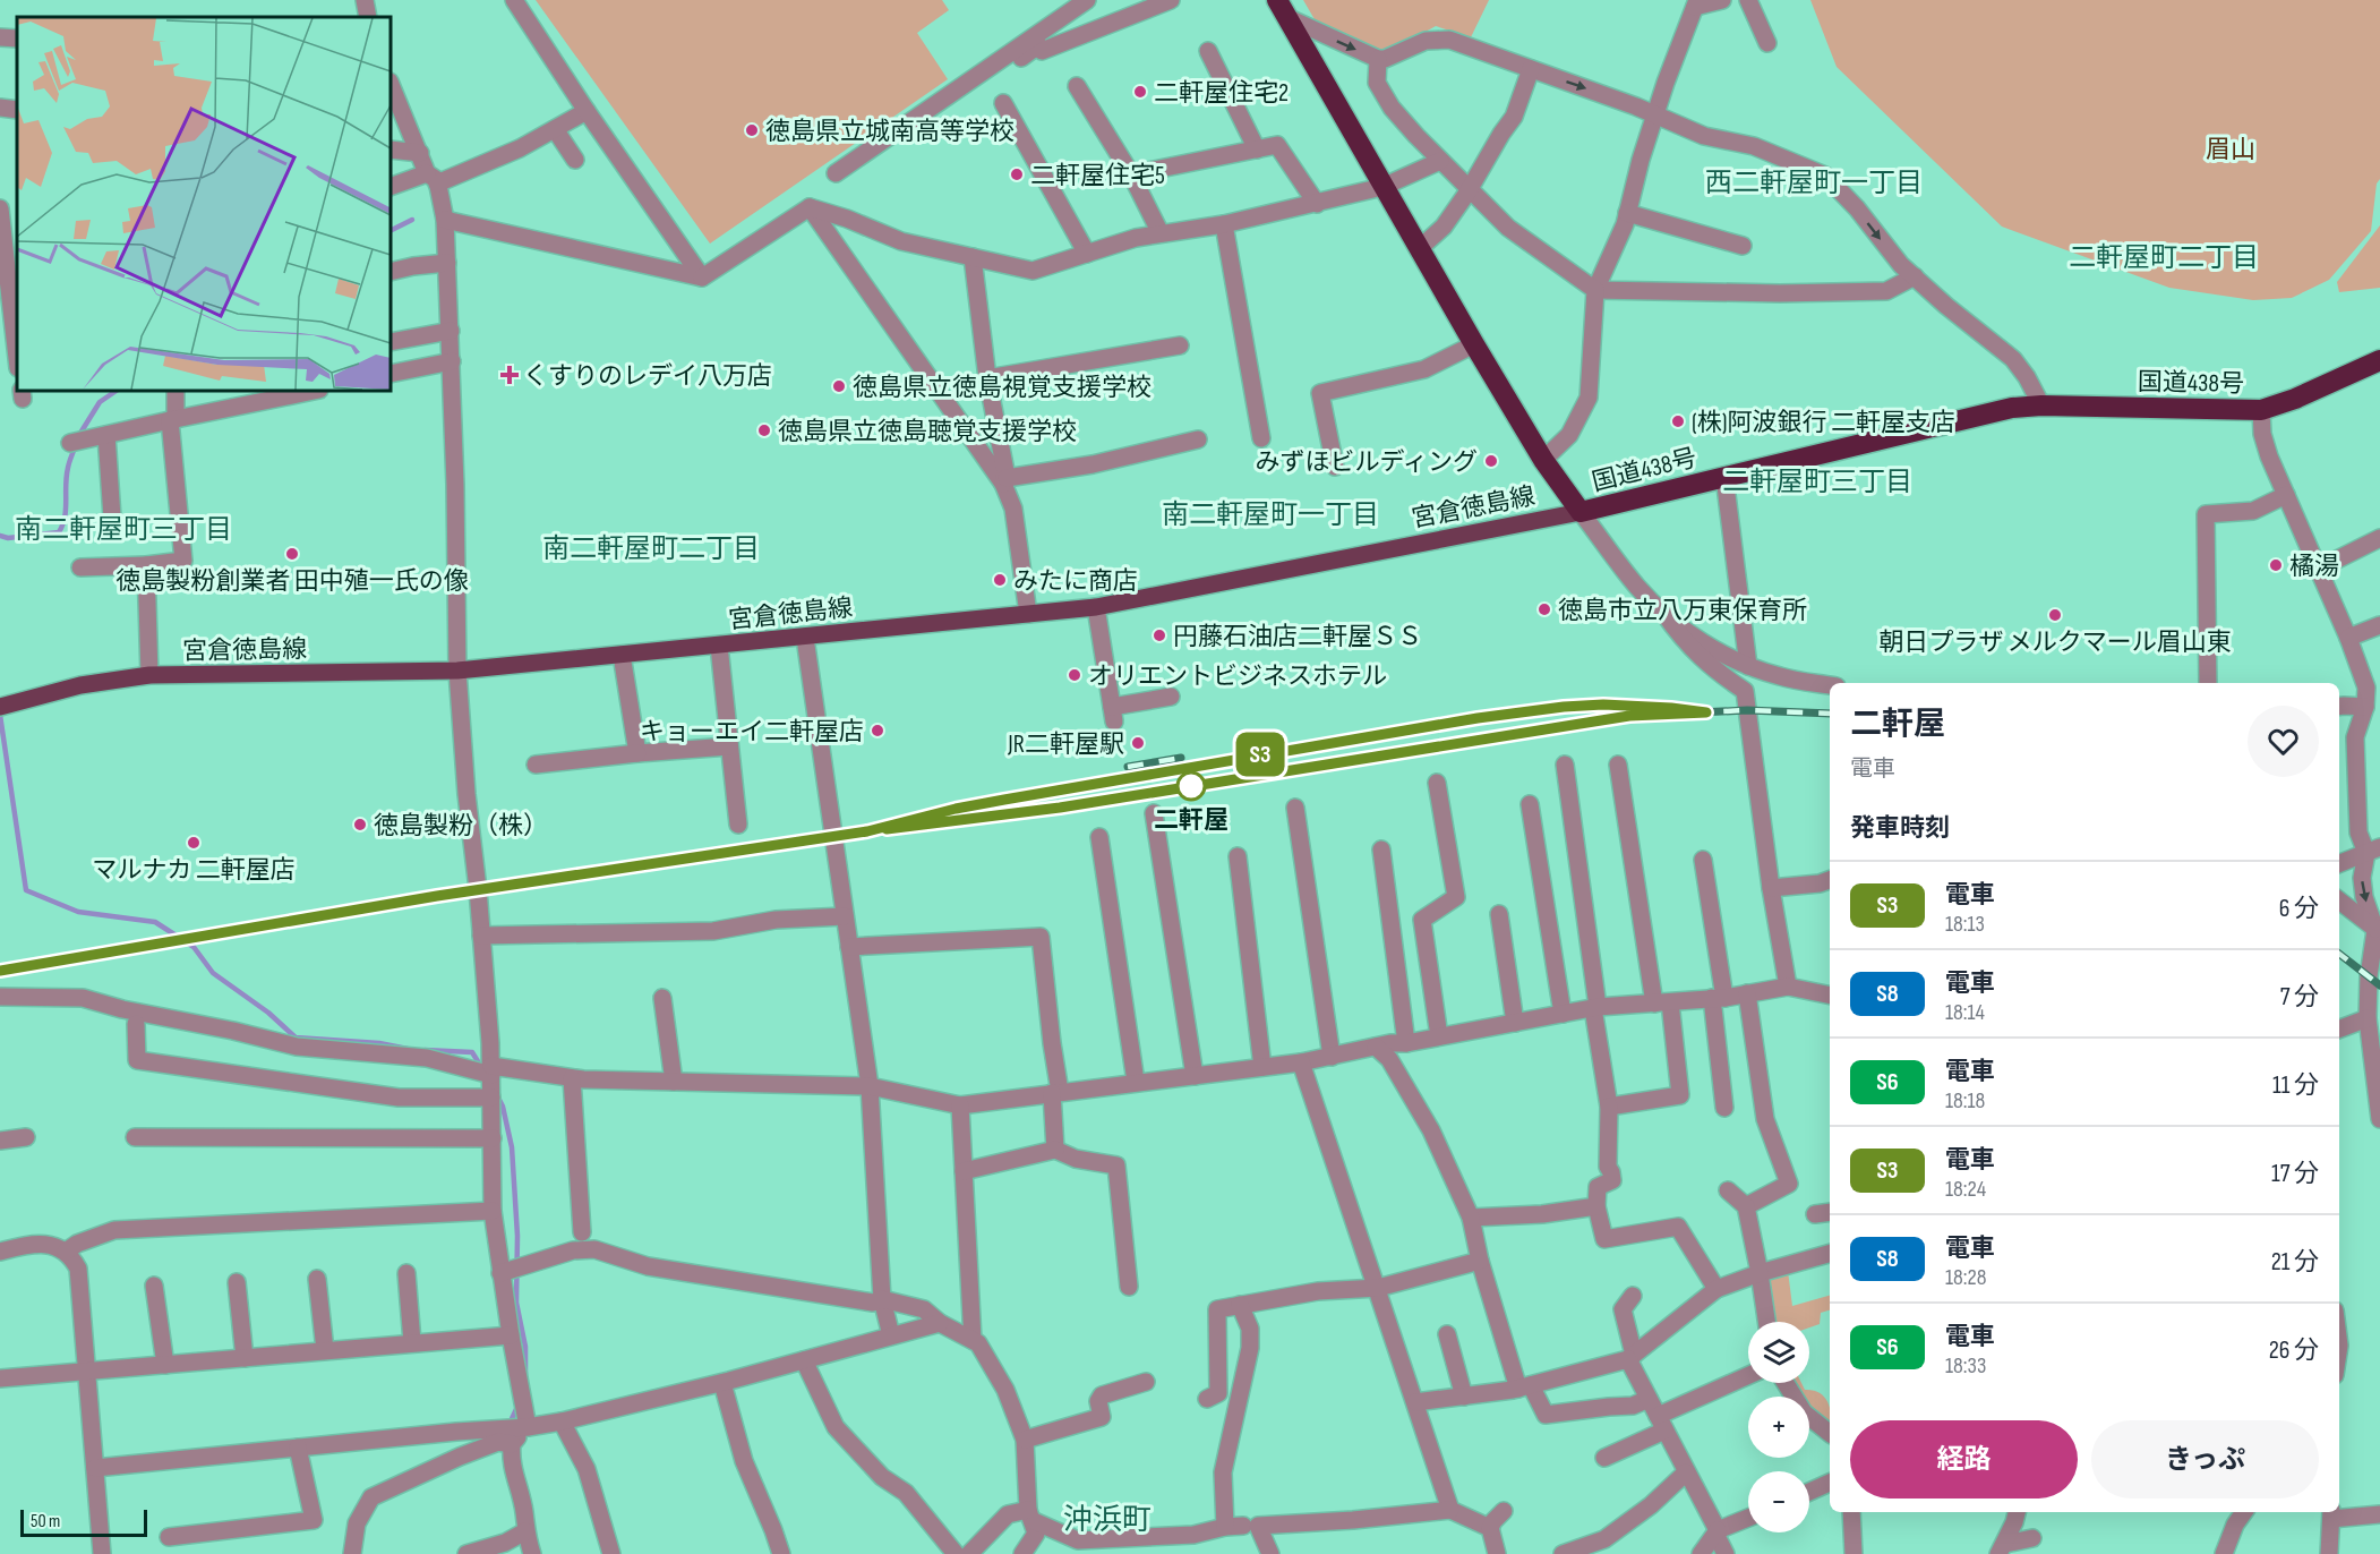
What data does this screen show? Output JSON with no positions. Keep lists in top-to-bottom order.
{
  "streets": {
    "highway": ["国道438号"],
    "main road": ["宮倉徳島線"]
  },
  "crossings": [
    ["国道438号", "宮倉徳島線"]
  ],
  "districts": [
    "西二軒屋町一丁目",
    "二軒屋町二丁目",
    "二軒屋町三丁目",
    "南二軒屋町一丁目",
    "南二軒屋町三丁目",
    "南二軒屋町二丁目",
    "沖浜町"
  ],
  "parks": ["眉山"],
  "places": {
    "other": [
      "二軒屋住宅2",
      "徳島県立城南高等学校",
      "二軒屋住宅5",
      "徳島県立徳島視覚支援学校",
      "(株)阿波銀行 二軒屋支店",
      "徳島県立徳島聴覚支援学校",
      "みずほビルディング",
      "徳島製粉創業者 田中殖一氏の像",
      "橘湯",
      "みたに商店",
      "徳島市立八万東保育所",
      "朝日プラザ メルクマール眉山東",
      "円藤石油店二軒屋ＳＳ",
      "オリエントビジネスホテル",
      "キョーエイ二軒屋店",
      "JR二軒屋駅",
      "二軒屋",
      "徳島製粉（株）",
      "マルナカ 二軒屋店"
    ],
    "health": ["くすりのレデイ八万店"]
  },
  "scale_bar": "50 m",
  "page": {
    "on_map": "S3",
    "heading": [
      ["二軒屋", "電車"],
      "発車時刻"
    ],
    "list": [
      {
        "mark": "S3",
        "name": "電車",
        "note": "18:13",
        "value": "6 分"
      },
      {
        "mark": "S8",
        "name": "電車",
        "note": "18:14",
        "value": "7 分"
      },
      {
        "mark": "S6",
        "name": "電車",
        "note": "18:18",
        "value": "11 分"
      },
      {
        "mark": "S3",
        "name": "電車",
        "note": "18:24",
        "value": "17 分"
      },
      {
        "mark": "S8",
        "name": "電車",
        "note": "18:28",
        "value": "21 分"
      },
      {
        "mark": "S6",
        "name": "電車",
        "note": "18:33",
        "value": "26 分"
      }
    ],
    "map_buttons": ["+", "−"],
    "buttons": ["経路", "きっぷ"],
    "scale": "50 m"
  }
}
